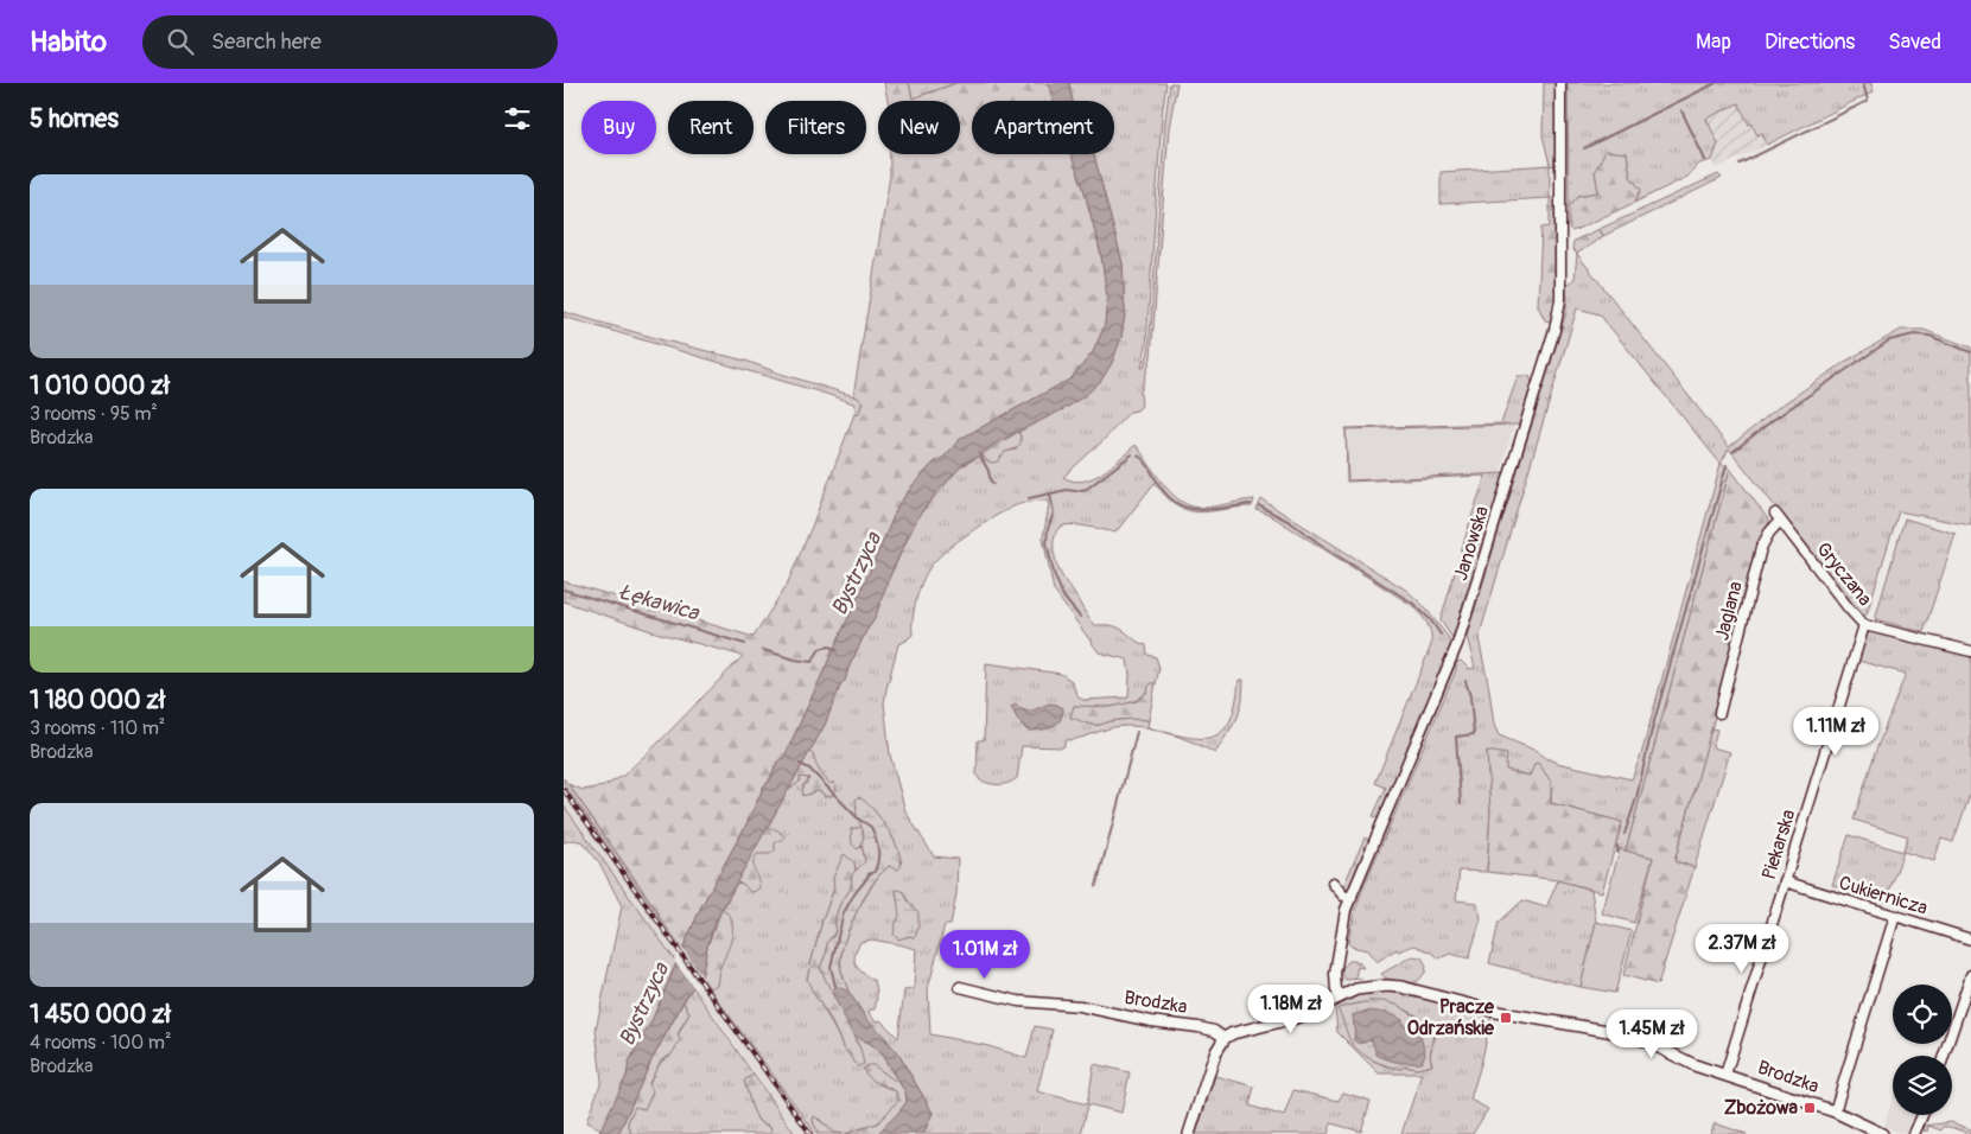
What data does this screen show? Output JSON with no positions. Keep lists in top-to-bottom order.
{
  "streets": {
    "street": [
      "Janowska",
      "Gryczana",
      "Jaglana",
      "Piekarska",
      "Cukiernicza",
      "Brodzka"
    ]
  },
  "crossings": [
    ["Janowska", "Brodzka"],
    ["Gryczana", "Jaglana"],
    ["Gryczana", "Piekarska"],
    ["Piekarska", "Cukiernicza"],
    ["Piekarska", "Brodzka"]
  ],
  "water": ["Bystrzyca", "Łękawica"],
  "places": {
    "transit": ["Pracze Odrzańskie", "Zbożowa"]
  },
  "page": {
    "header": "Habito",
    "search": "Search here",
    "nav": ["Map", "Directions", "Saved"],
    "heading": "5 homes",
    "chip": [
      "Buy",
      "Rent",
      "Filters",
      "New",
      "Apartment"
    ],
    "list": [
      {
        "name": "1 010 000 zł",
        "note": "3 rooms · 95 m² · Brodzka"
      },
      {
        "name": "1 180 000 zł",
        "note": "3 rooms · 110 m² · Brodzka"
      },
      {
        "name": "1 450 000 zł",
        "note": "4 rooms · 100 m² · Brodzka"
      }
    ],
    "price": [
      "1.11M zł",
      "2.37M zł",
      "1.01M zł",
      "1.18M zł",
      "1.45M zł"
    ]
  }
}
